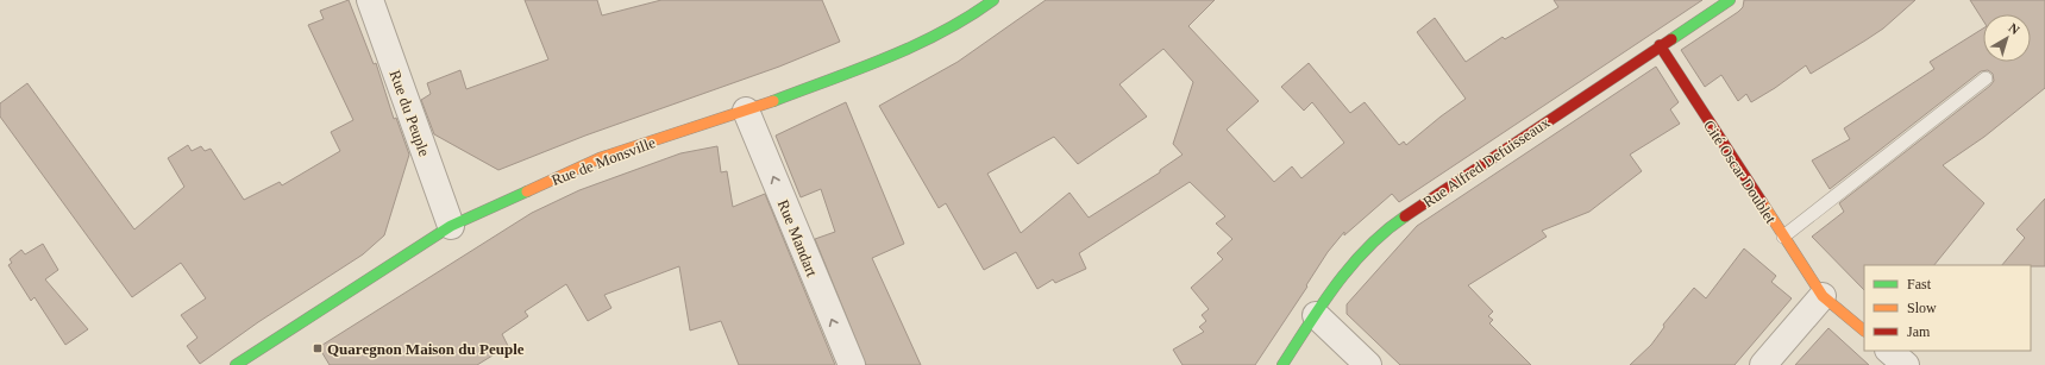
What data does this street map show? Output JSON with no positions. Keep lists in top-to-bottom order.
{
  "streets": {
    "street": [
      "Rue du Peuple",
      "Rue de Monsville",
      "Rue Alfred Defuisseaux",
      "Cité Oscar Doublet",
      "Rue Mandart"
    ]
  },
  "crossings": [
    ["Rue du Peuple", "Rue de Monsville"],
    ["Rue de Monsville", "Rue Mandart"],
    ["Rue Alfred Defuisseaux", "Cité Oscar Doublet"]
  ],
  "one_way": ["Rue Mandart"],
  "places": {
    "transit": ["Quaregnon Maison du Peuple"]
  },
  "legend": ["Fast", "Slow", "Jam"],
  "north": "top right"
}
